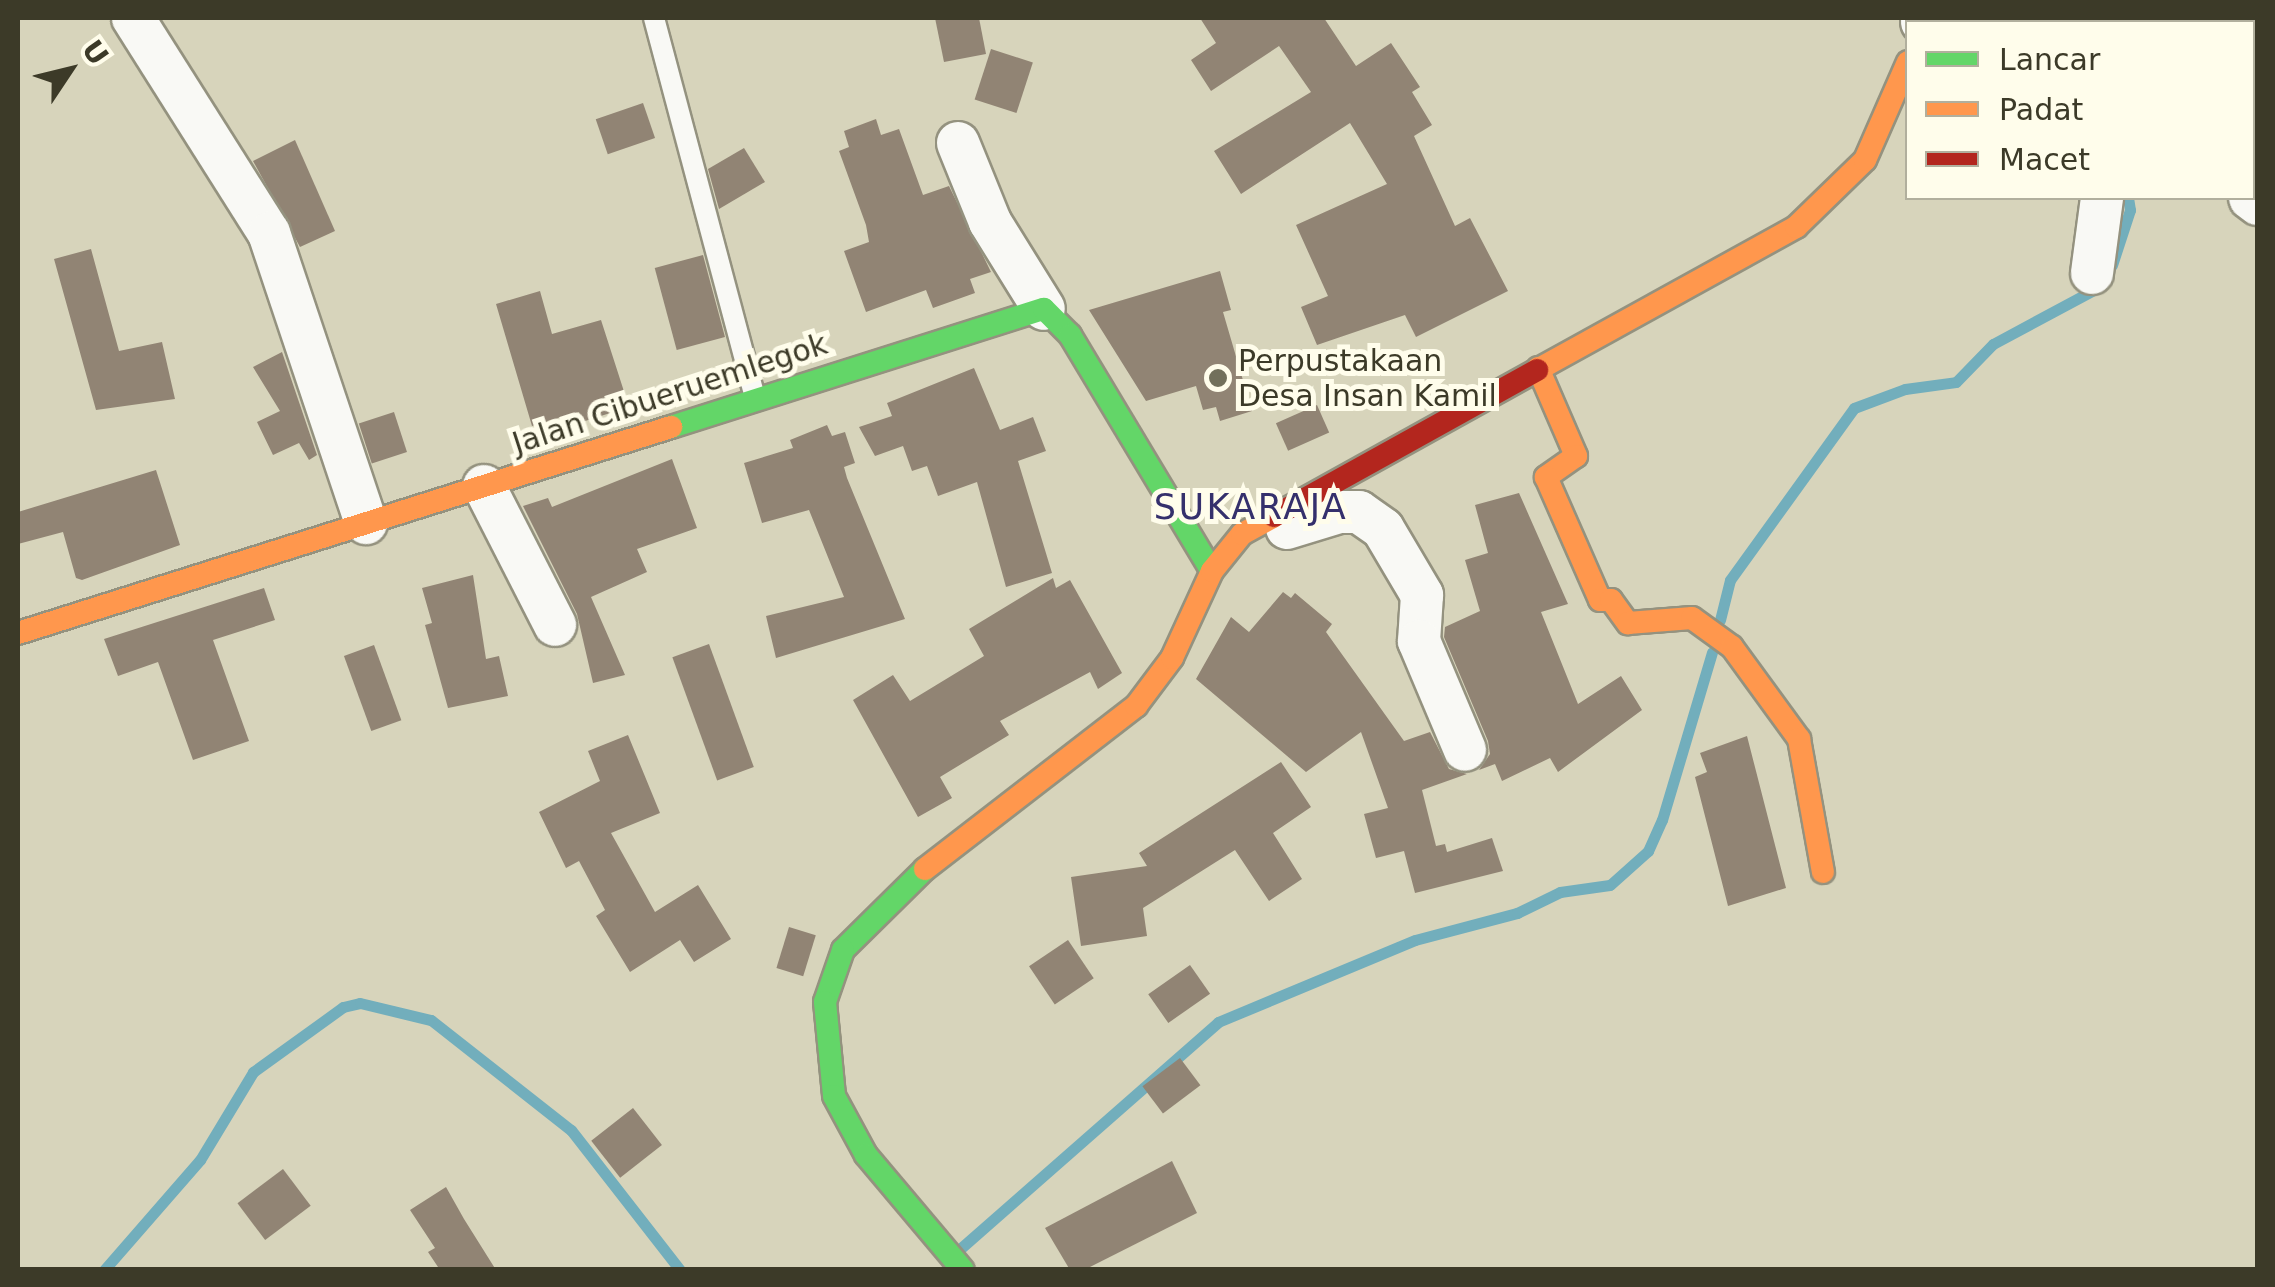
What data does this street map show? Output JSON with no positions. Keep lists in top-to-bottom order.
{
  "streets": {
    "street": ["Jalan Cibueruemlegok"]
  },
  "districts": ["SUKARAJA"],
  "places": ["Perpustakaan Desa Insan Kamil"],
  "legend": ["Lancar", "Padat", "Macet"],
  "north": "top right"
}
